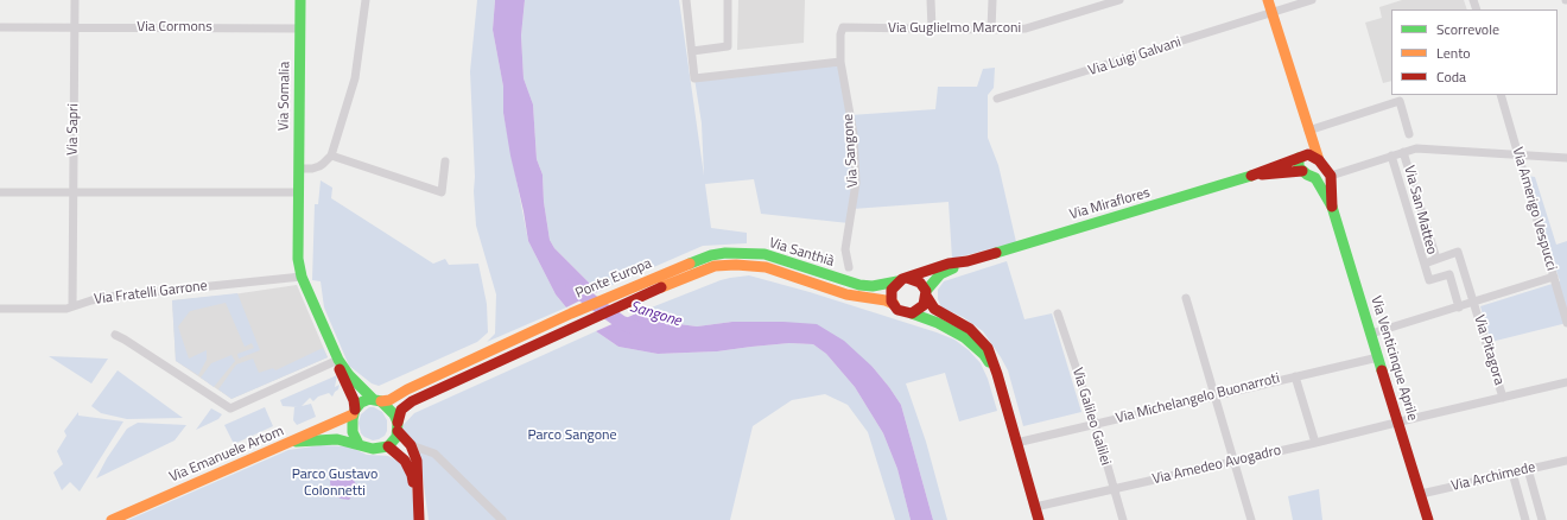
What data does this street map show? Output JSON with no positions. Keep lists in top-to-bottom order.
{
  "streets": {
    "street": [
      "Via Cormons",
      "Via Guglielmo Marconi",
      "Via Luigi Galvani",
      "Via Somalia",
      "Via Sapri",
      "Via Sangone",
      "Via Miraflores",
      "Via Amerigo Vespucci",
      "Via San Matteo",
      "Via Santhià",
      "Ponte Europa",
      "Via Fratelli Garrone",
      "Via Pitagora",
      "Via Venticinque Aprile",
      "Via Michelangelo Buonarroti",
      "Via Galileo Galilei",
      "Via Emanuele Artom",
      "Via Amedeo Avogadro",
      "Via Archimede"
    ]
  },
  "crossings": [
    ["Via Cormons", "Via Somalia"],
    ["Via Cormons", "Via Sapri"],
    ["Via Guglielmo Marconi", "Via Sangone"],
    ["Via Somalia", "Via Fratelli Garrone"],
    ["Via Sapri", "Via Fratelli Garrone"],
    ["Via Miraflores", "Via Santhià"],
    ["Via Amerigo Vespucci", "Via San Matteo"],
    ["Via San Matteo", "Via Pitagora"],
    ["Via San Matteo", "Via Venticinque Aprile"],
    ["Via Santhià", "Ponte Europa"],
    ["Ponte Europa", "Via Emanuele Artom"],
    ["Via Pitagora", "Via Venticinque Aprile"],
    ["Via Pitagora", "Via Amedeo Avogadro"],
    ["Via Venticinque Aprile", "Via Michelangelo Buonarroti"],
    ["Via Venticinque Aprile", "Via Amedeo Avogadro"],
    ["Via Venticinque Aprile", "Via Archimede"],
    ["Via Michelangelo Buonarroti", "Via Galileo Galilei"],
    ["Via Galileo Galilei", "Via Amedeo Avogadro"]
  ],
  "water": ["Sangone"],
  "parks": ["Parco Sangone", "Parco Gustavo Colonnetti"],
  "legend": ["Scorrevole", "Lento", "Coda"]
}
